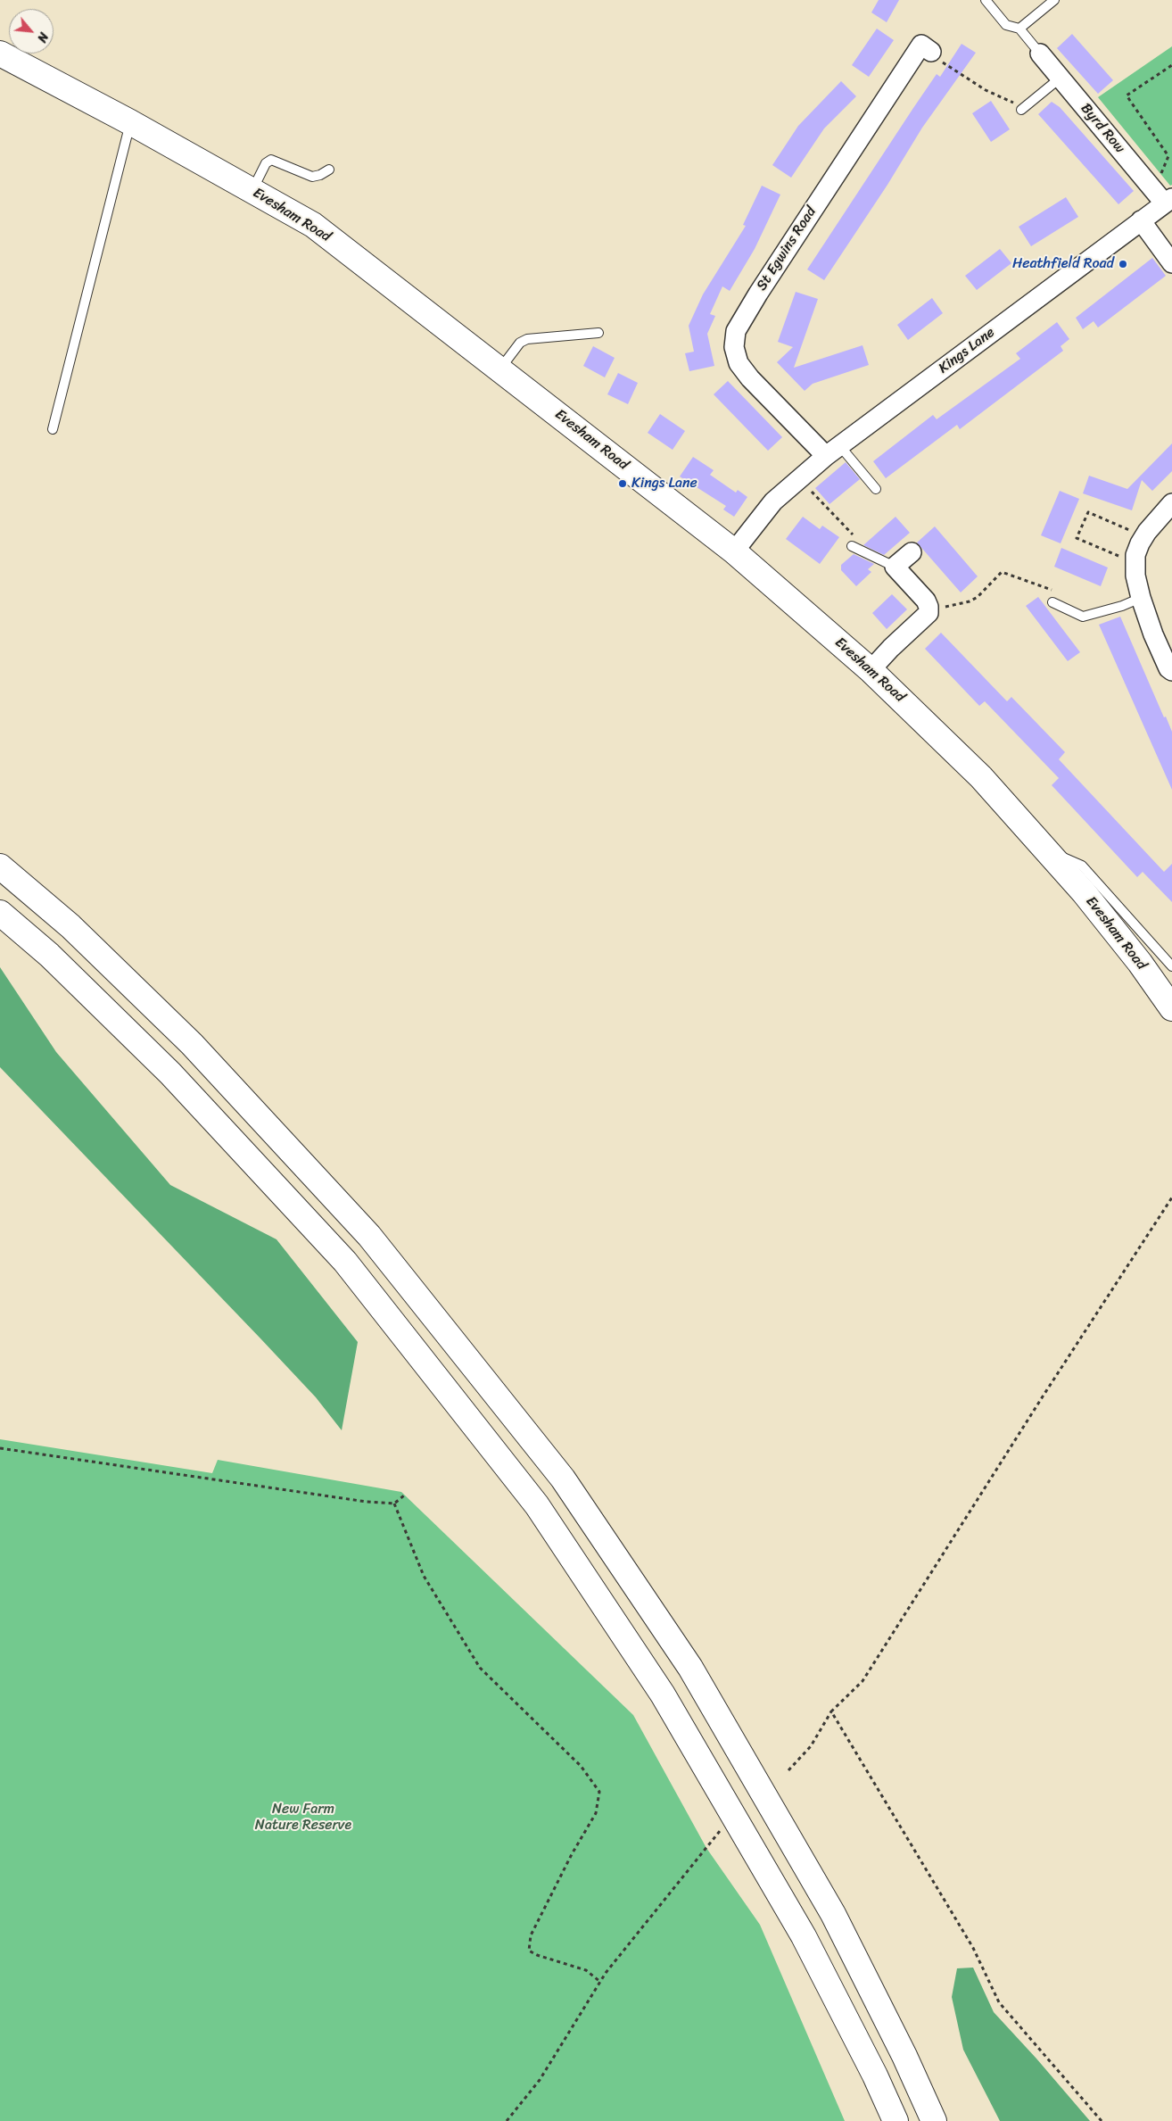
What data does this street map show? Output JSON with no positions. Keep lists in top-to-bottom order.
{
  "streets": {
    "main road": ["Evesham Road"],
    "street": ["Byrd Row", "St Egwins Road", "Kings Lane"]
  },
  "crossings": [
    ["Byrd Row", "Kings Lane"],
    ["Evesham Road", "Kings Lane"],
    ["St Egwins Road", "Kings Lane"]
  ],
  "parks": ["New Farm Nature Reserve"],
  "places": ["Heathfield Road", "Kings Lane"],
  "north": "bottom right"
}
